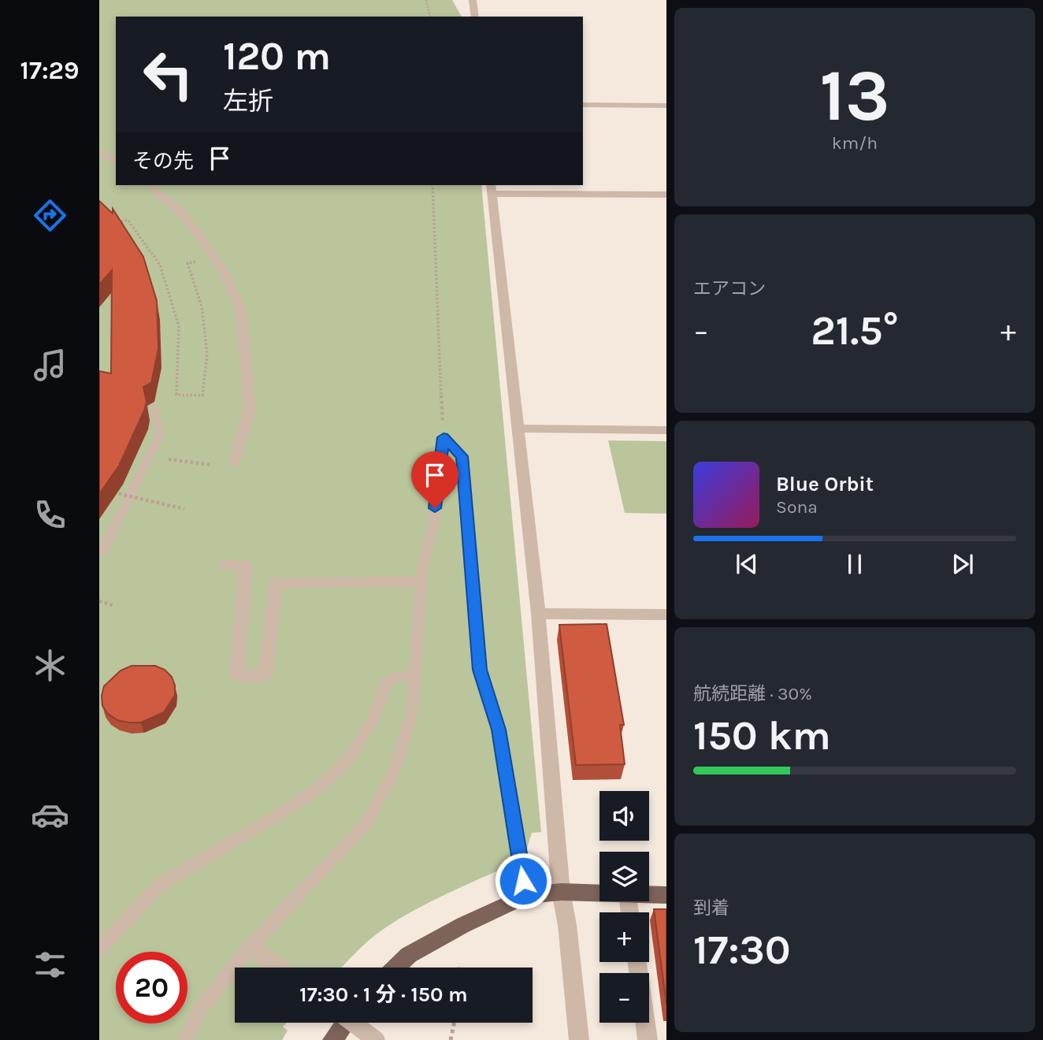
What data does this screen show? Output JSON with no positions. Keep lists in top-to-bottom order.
{
  "page": {
    "tabs": "17:29",
    "tile": [
      ["13", "km/h"],
      "エアコン",
      ["航続距離 · 30%", "150 km"],
      ["到着", "17:30"]
    ],
    "turn": ["120 m", "左折"],
    "then": "その先",
    "heat": ["−", "21.5°", "+"],
    "song": ["Blue Orbit", "Sona"],
    "map_buttons": ["+", "−"],
    "limit": "20",
    "trip": "17:30 · 1 分 · 150 m"
  }
}
